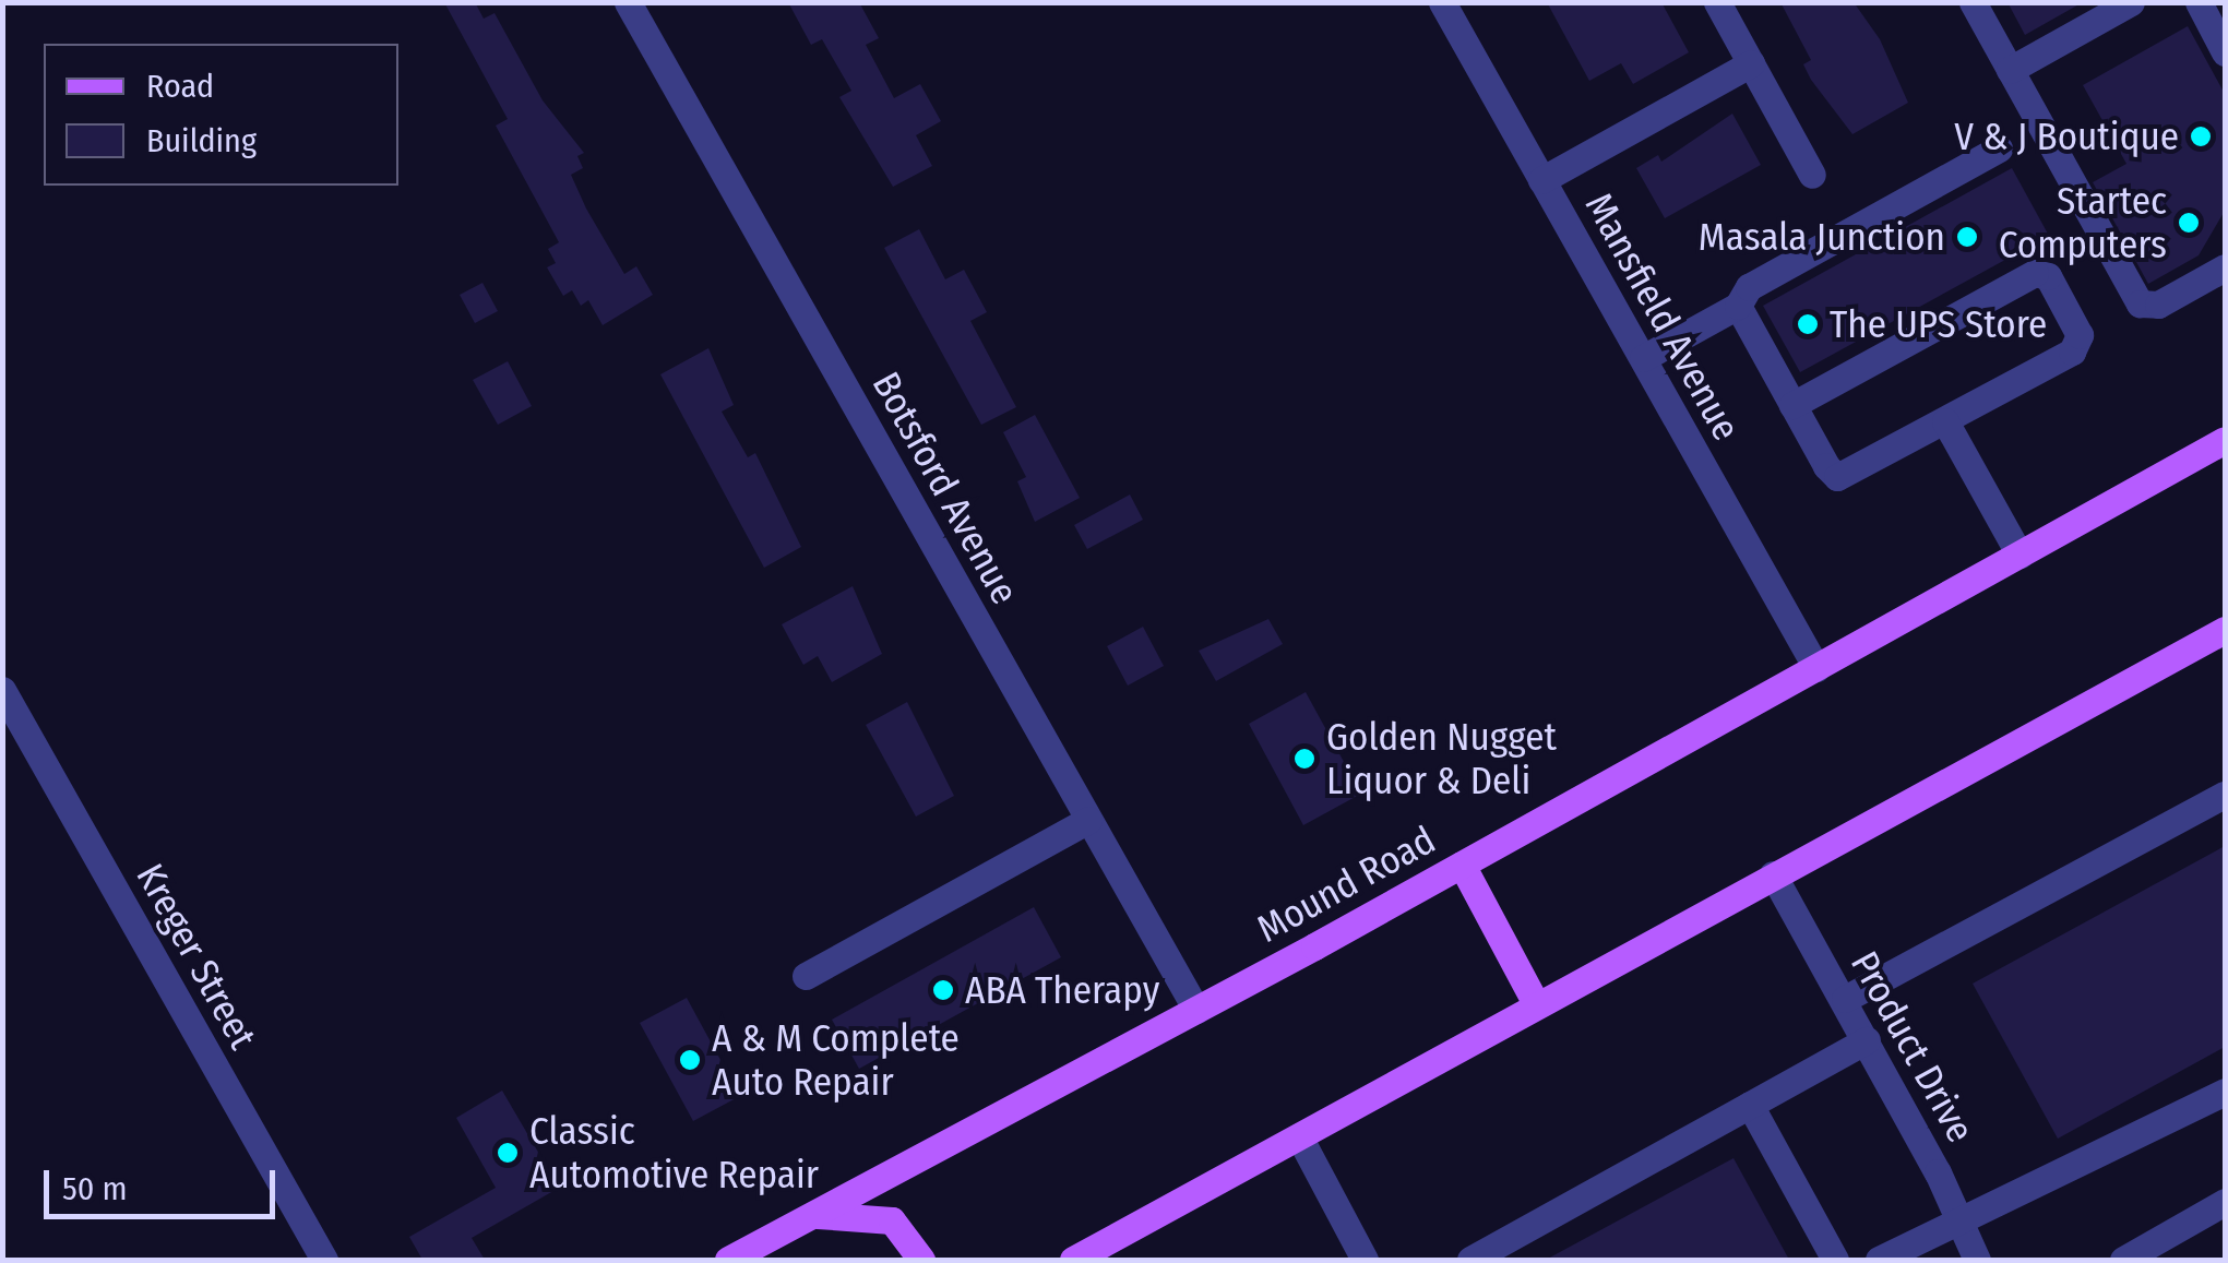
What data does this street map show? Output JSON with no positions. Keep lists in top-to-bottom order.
{
  "streets": {
    "main road": ["Mound Road"],
    "street": [
      "Mansfield Avenue",
      "Botsford Avenue",
      "Kreger Street",
      "Product Drive"
    ]
  },
  "crossings": [
    ["Mansfield Avenue", "Mound Road"],
    ["Botsford Avenue", "Mound Road"]
  ],
  "places": [
    "V & J Boutique",
    "Startec Computers",
    "Masala Junction",
    "The UPS Store",
    "Golden Nugget Liquor & Deli",
    "ABA Therapy",
    "A & M Complete Auto Repair",
    "Classic Automotive Repair"
  ],
  "legend": ["Road", "Building"],
  "scale_bar": "50 m"
}
